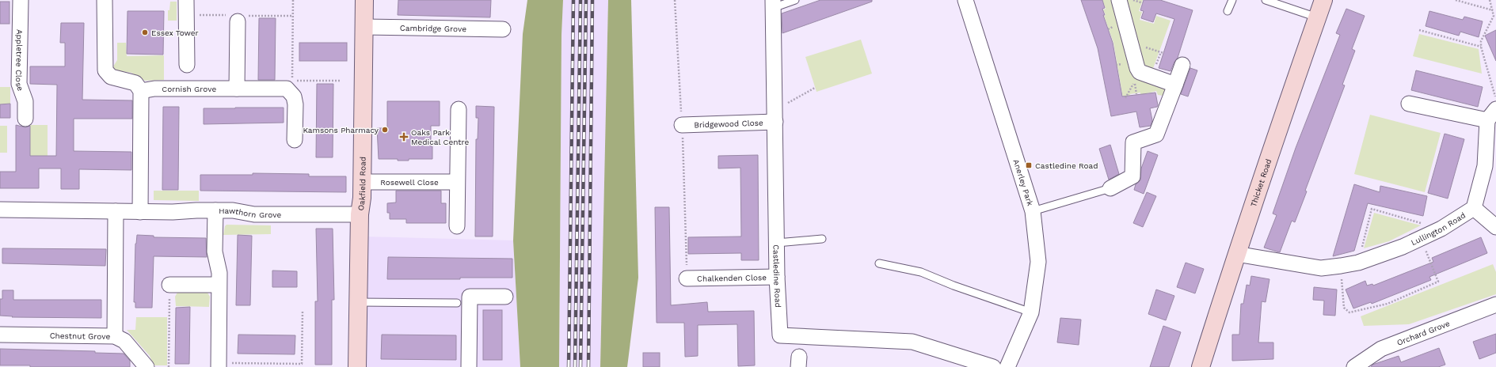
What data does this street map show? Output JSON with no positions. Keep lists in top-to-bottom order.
{
  "streets": {
    "street": [
      "Cambridge Grove",
      "Appletree Close",
      "Cornish Grove",
      "Bridgewood Close",
      "Rosewell Close",
      "Anerley Park",
      "Thicket Road",
      "Oakfield Road",
      "Hawthorn Grove",
      "Lullington Road",
      "Castledine Road",
      "Chalkenden Close",
      "Orchard Grove",
      "Chestnut Grove"
    ]
  },
  "crossings": [
    ["Cambridge Grove", "Oakfield Road"],
    ["Bridgewood Close", "Castledine Road"],
    ["Rosewell Close", "Oakfield Road"],
    ["Thicket Road", "Lullington Road"],
    ["Oakfield Road", "Hawthorn Grove"],
    ["Castledine Road", "Chalkenden Close"]
  ],
  "places": {
    "other": ["Essex Tower", "Kamsons Pharmacy"],
    "health": ["Oaks Park Medical Centre"],
    "transit": ["Castledine Road"]
  }
}
